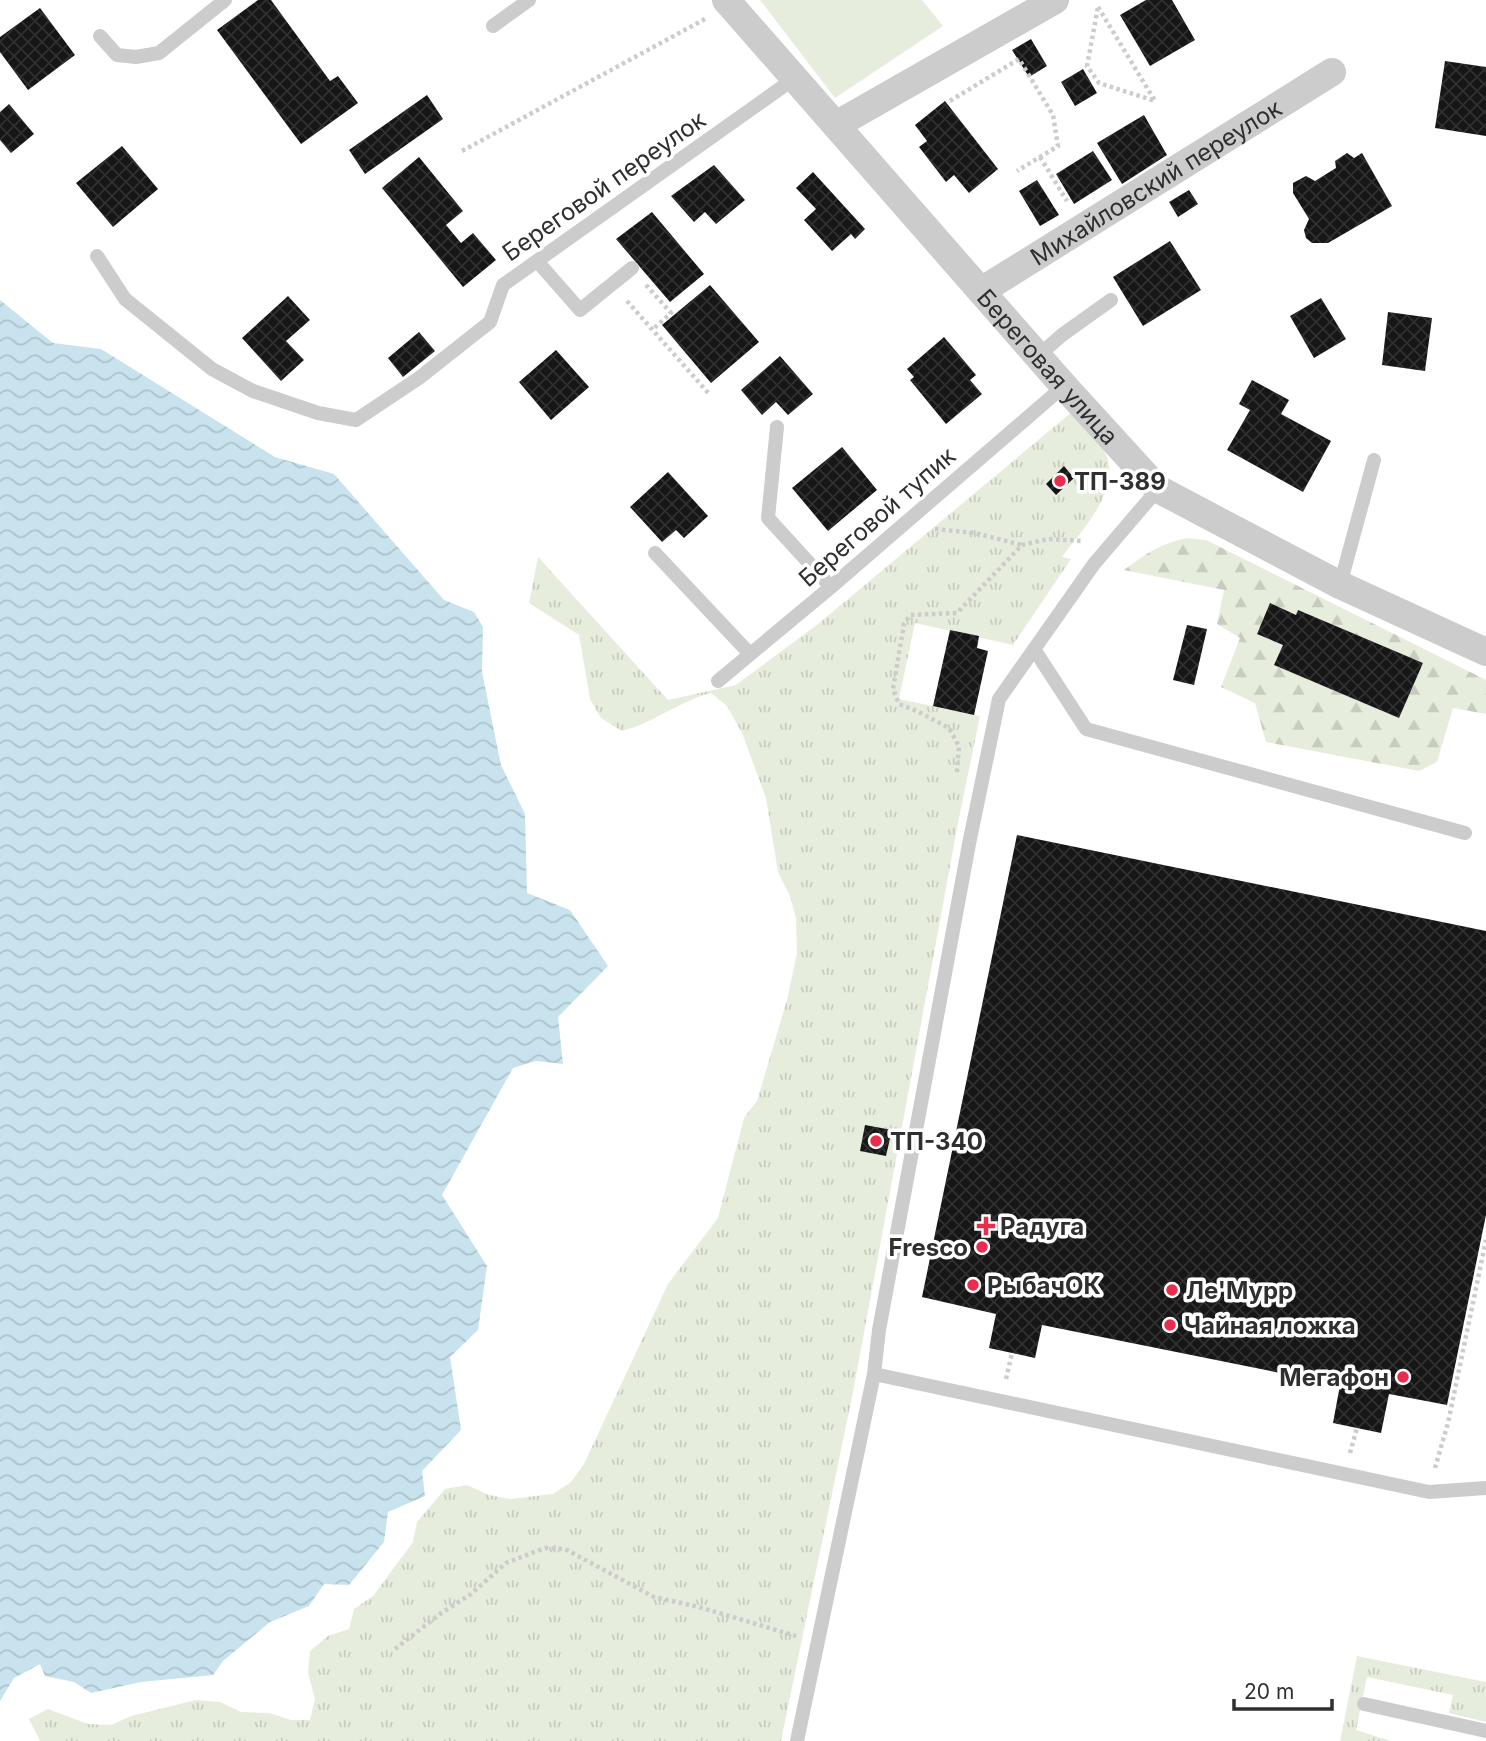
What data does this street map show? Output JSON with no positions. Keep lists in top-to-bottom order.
{
  "streets": {
    "street": ["Михайловский переулок", "Береговая улица"],
    "lane": ["Береговой переулок", "Береговой тупик"]
  },
  "crossings": [
    ["Михайловский переулок", "Береговая улица"],
    ["Береговой переулок", "Береговая улица"],
    ["Береговая улица", "Береговой тупик"]
  ],
  "places": {
    "other": [
      "ТП-389",
      "ТП-340",
      "Fresco",
      "РыбачОК",
      "Ле'Мурр",
      "Чайная ложка",
      "Мегафон"
    ],
    "health": ["Радуга"]
  },
  "scale_bar": "20 m"
}
